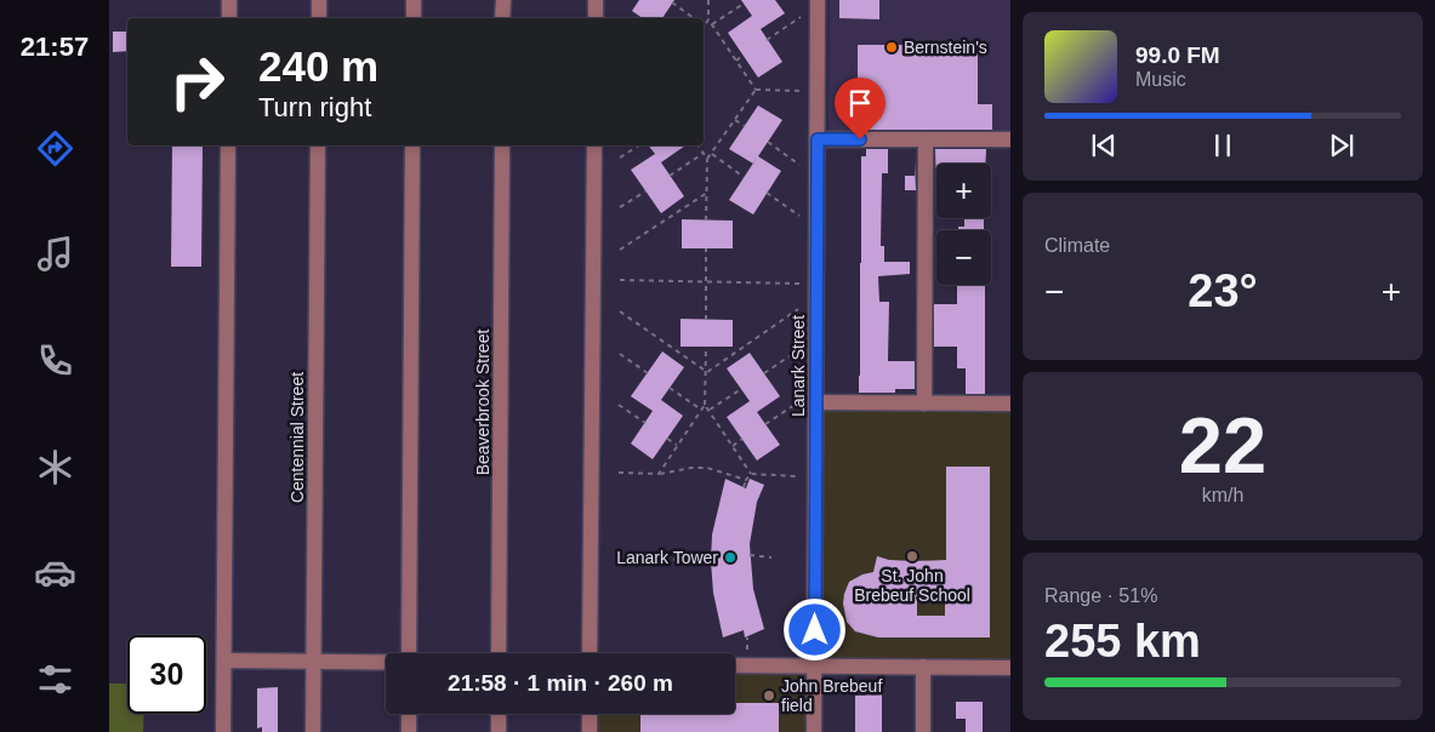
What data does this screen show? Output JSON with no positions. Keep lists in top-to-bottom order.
{
  "streets": {
    "street": ["Lanark Street", "Beaverbrook Street", "Centennial Street"]
  },
  "places": [
    "Bernstein's",
    "St. John Brebeuf School",
    "Lanark Tower",
    "John Brebeuf field"
  ],
  "page": {
    "tabs": "21:57",
    "turn": ["240 m", "Turn right"],
    "song": ["99.0 FM", "Music"],
    "map_buttons": ["+", "−"],
    "tile": [
      "Climate",
      ["22", "km/h"],
      ["Range · 51%", "255 km"]
    ],
    "heat": ["−", "23°", "+"],
    "limit": "30",
    "trip": "21:58 · 1 min · 260 m"
  }
}
